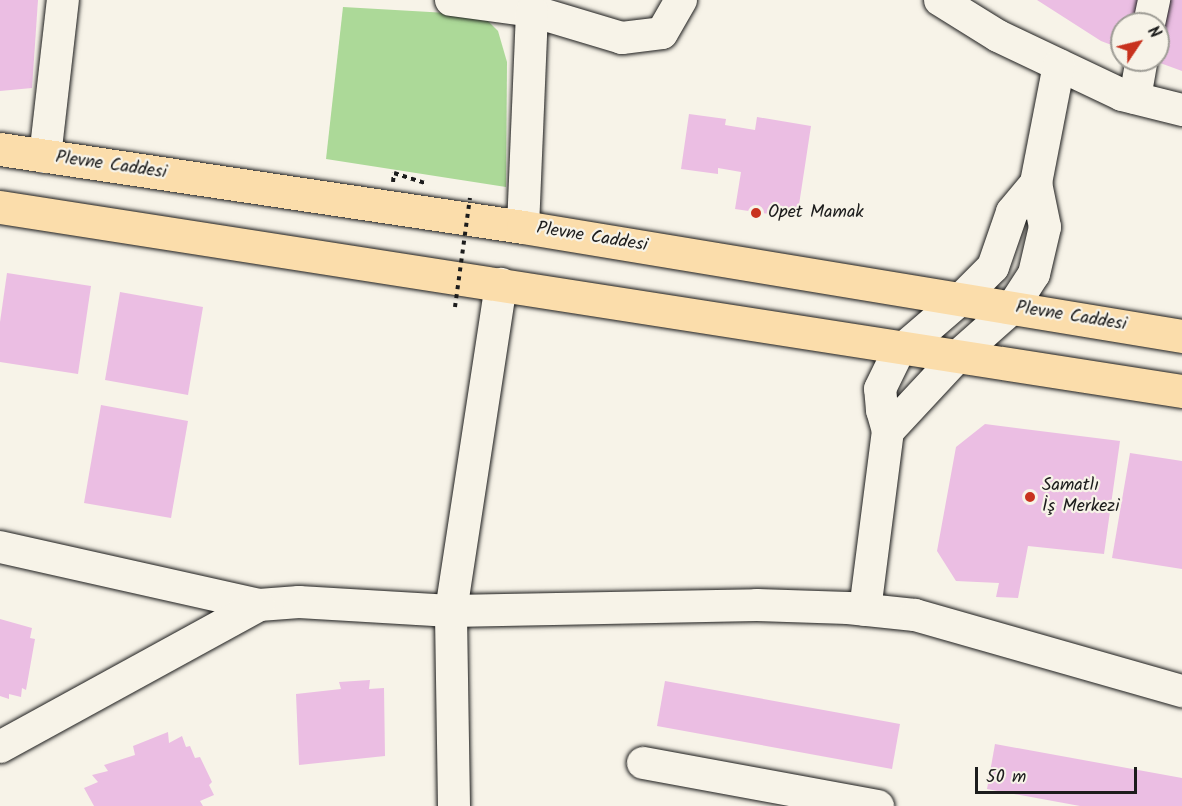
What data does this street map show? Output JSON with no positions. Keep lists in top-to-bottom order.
{
  "streets": {
    "main road": ["Plevne Caddesi"]
  },
  "places": ["Opet Mamak", "Samatlı İş Merkezi"],
  "scale_bar": "50 m",
  "north": "top right"
}
